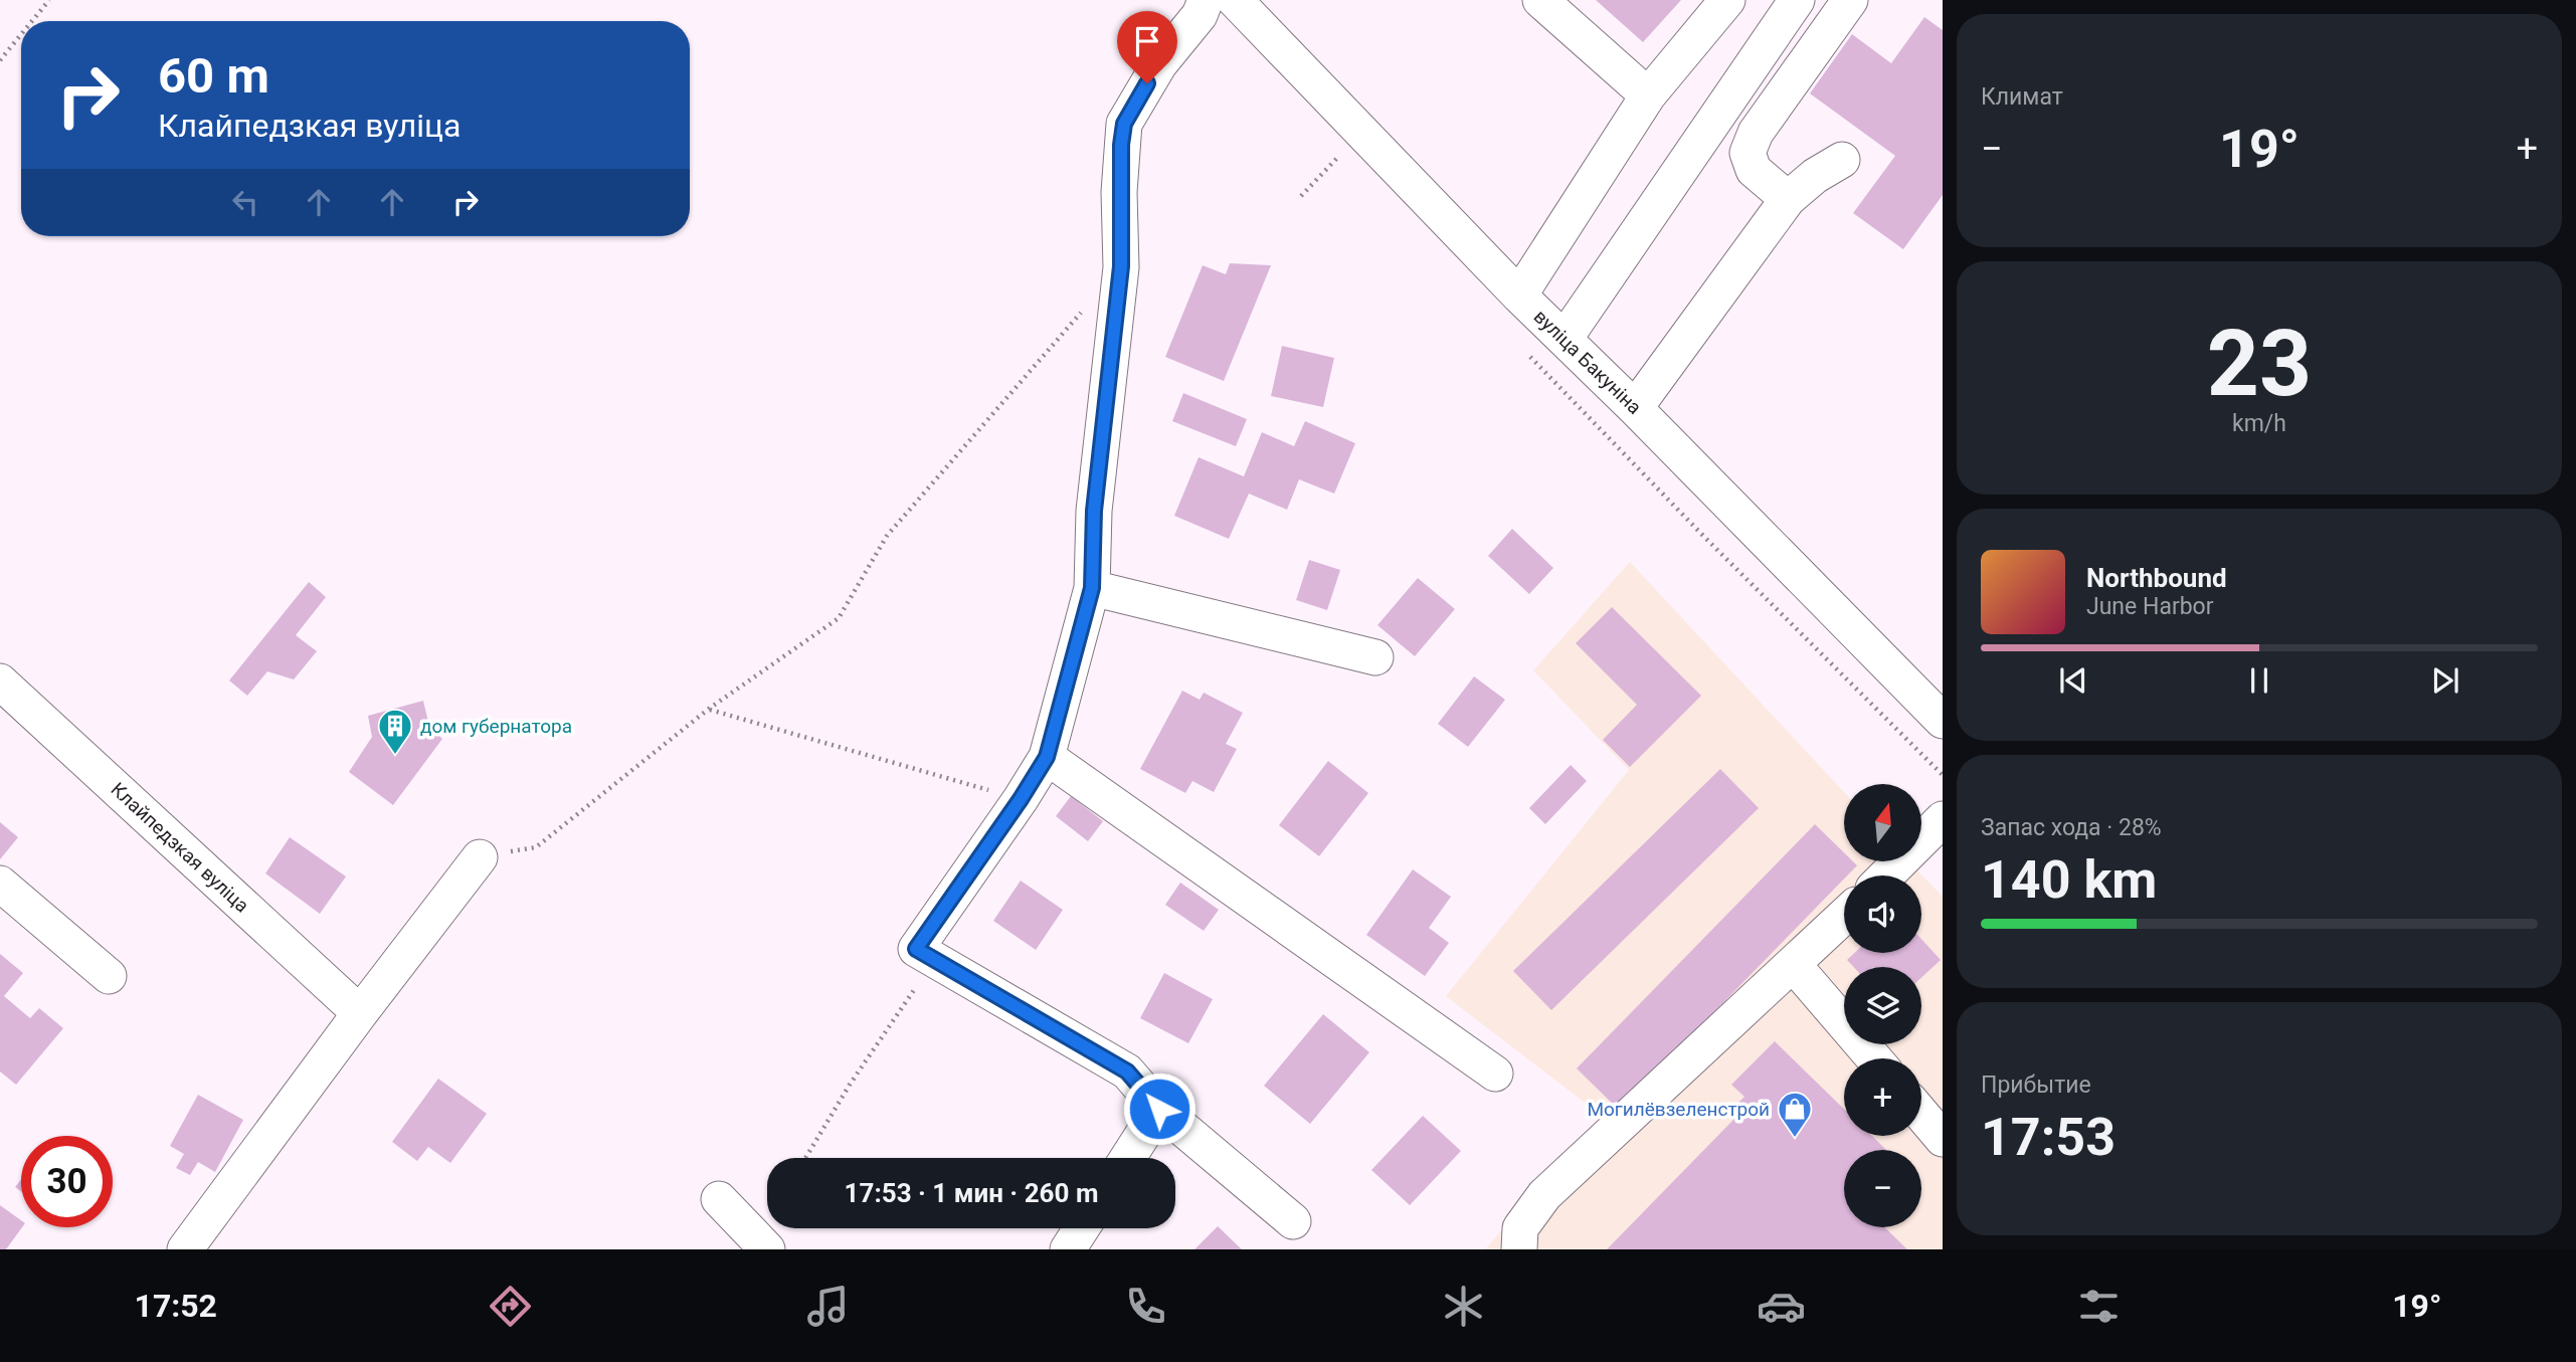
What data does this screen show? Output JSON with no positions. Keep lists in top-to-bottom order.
{
  "streets": {
    "street": ["вуліца Бакуніна", "Клайпедзкая вуліца"]
  },
  "places": {
    "building": ["дом губернатора"],
    "shop": ["Могилёвзеленстрой"]
  },
  "north": "top",
  "page": {
    "tile": [
      "Климат",
      ["23", "km/h"],
      ["Запас хода · 28%", "140 km"],
      ["Прибытие", "17:53"]
    ],
    "turn": ["60 m", "Клайпедзкая вуліца"],
    "heat": ["−", "19°", "+"],
    "song": ["Northbound", "June Harbor"],
    "map_buttons": ["+", "−"],
    "limit": "30",
    "trip": "17:53 · 1 мин · 260 m",
    "tabs": ["17:52", "19°"]
  }
}
